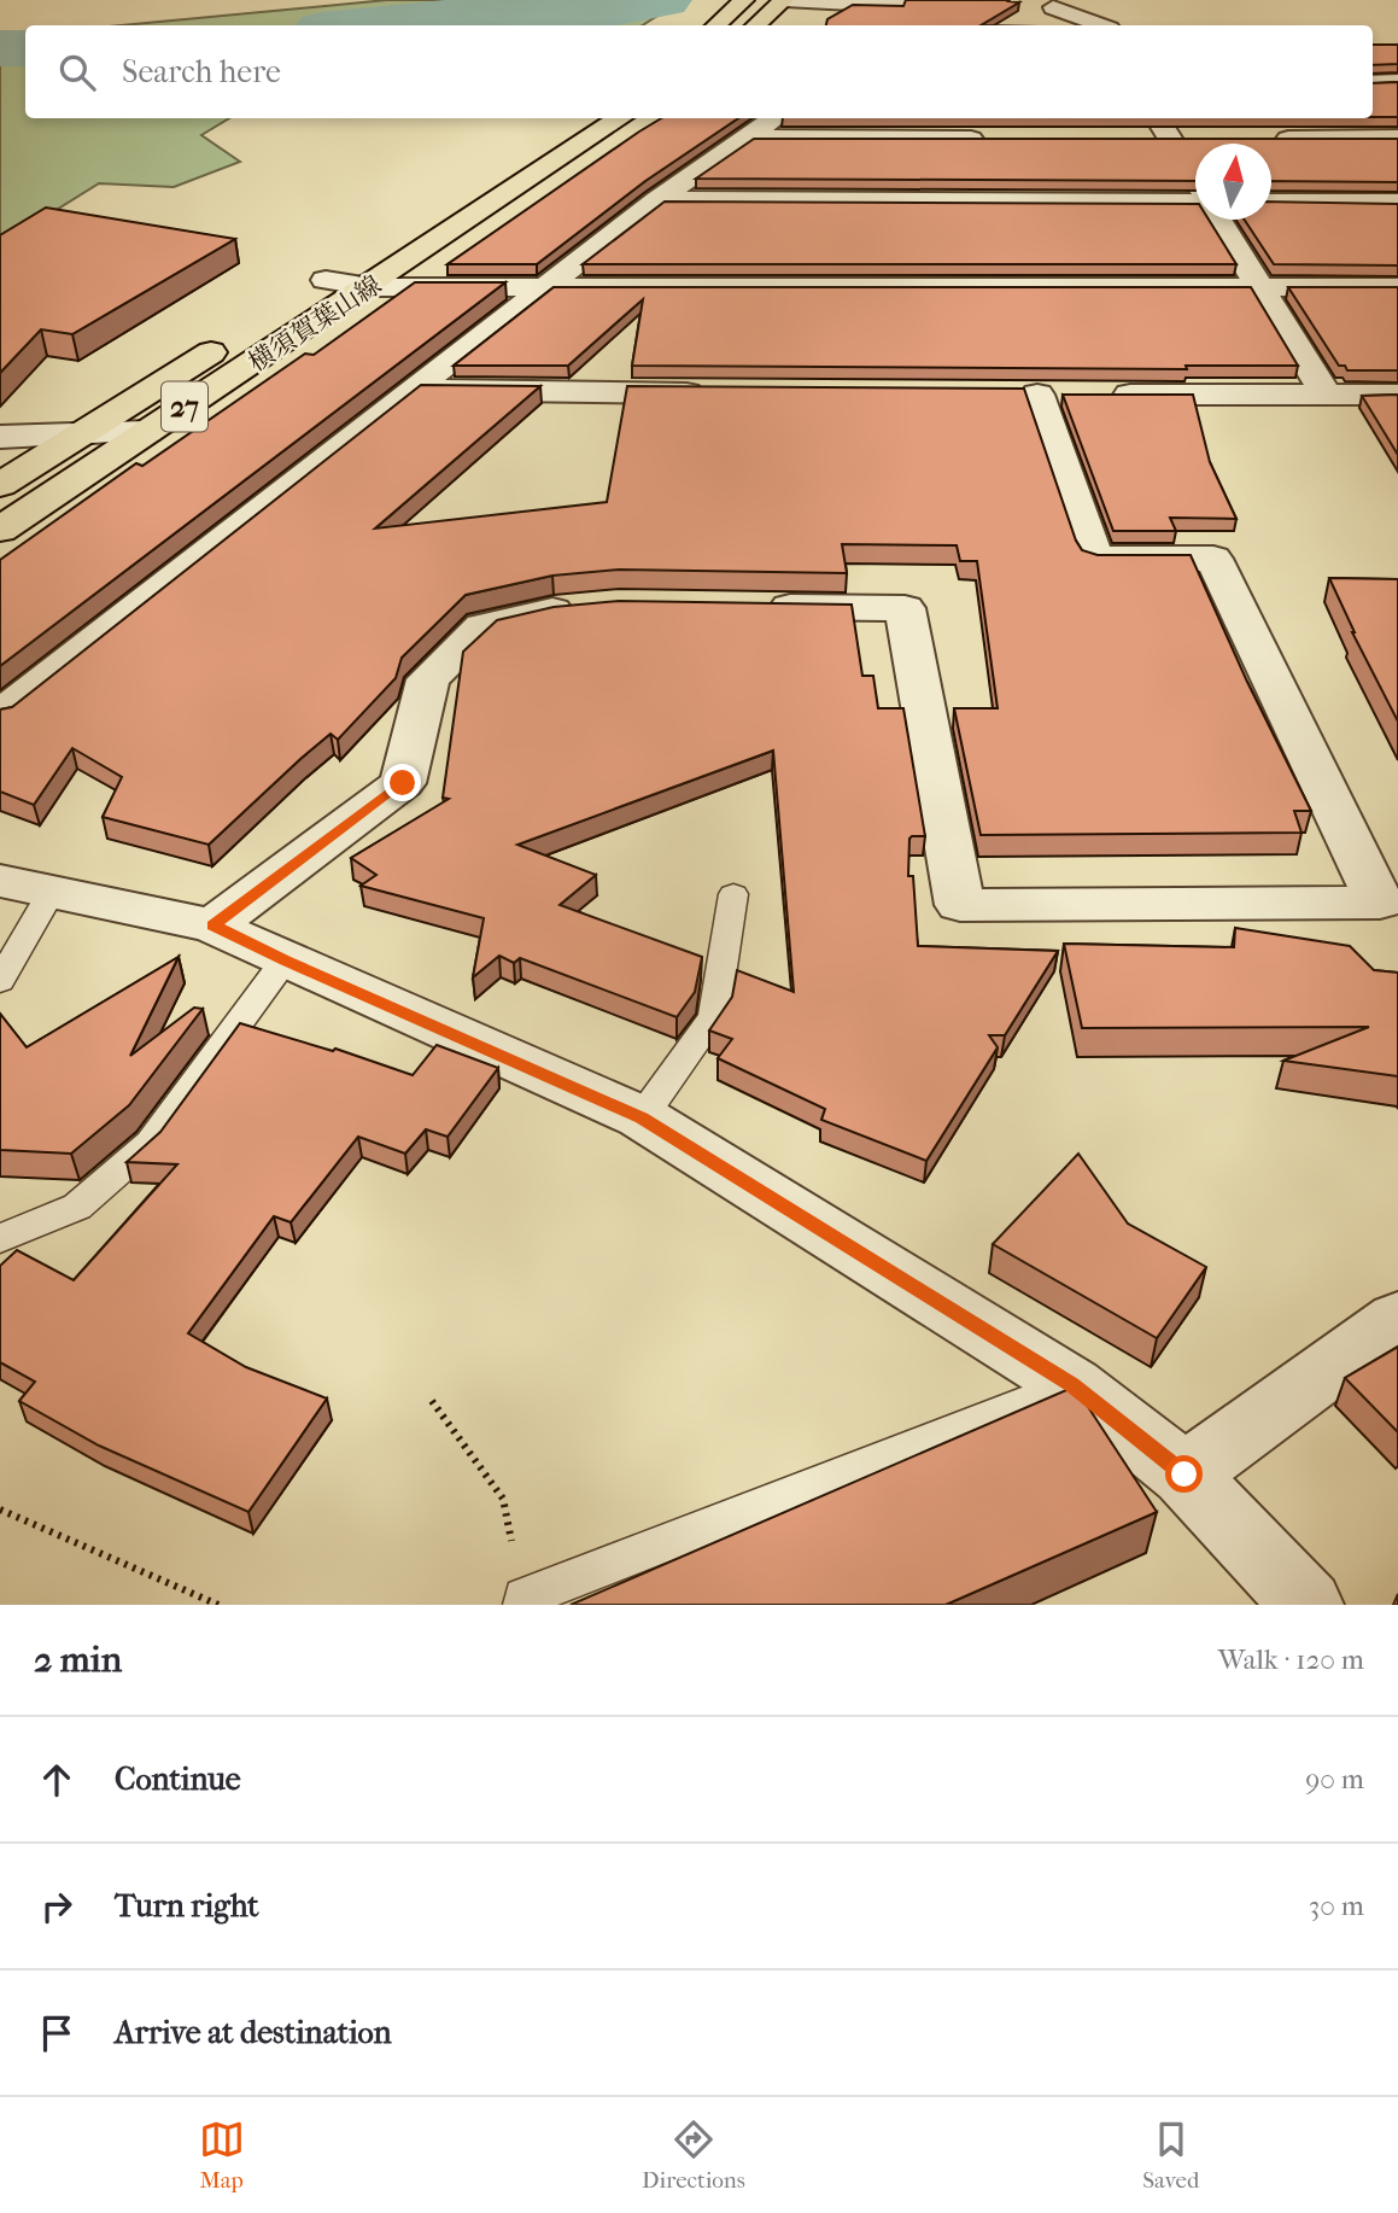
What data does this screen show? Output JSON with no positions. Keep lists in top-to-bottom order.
{
  "streets": {
    "main road": ["横須賀葉山線", "27"]
  },
  "north": "top",
  "page": {
    "search": "Search here",
    "heading": ["2 min", "Walk · 120 m"],
    "list": [
      ["Continue", "90 m"],
      ["Turn right", "30 m"],
      "Arrive at destination"
    ],
    "nav": ["Map", "Directions", "Saved"]
  }
}
